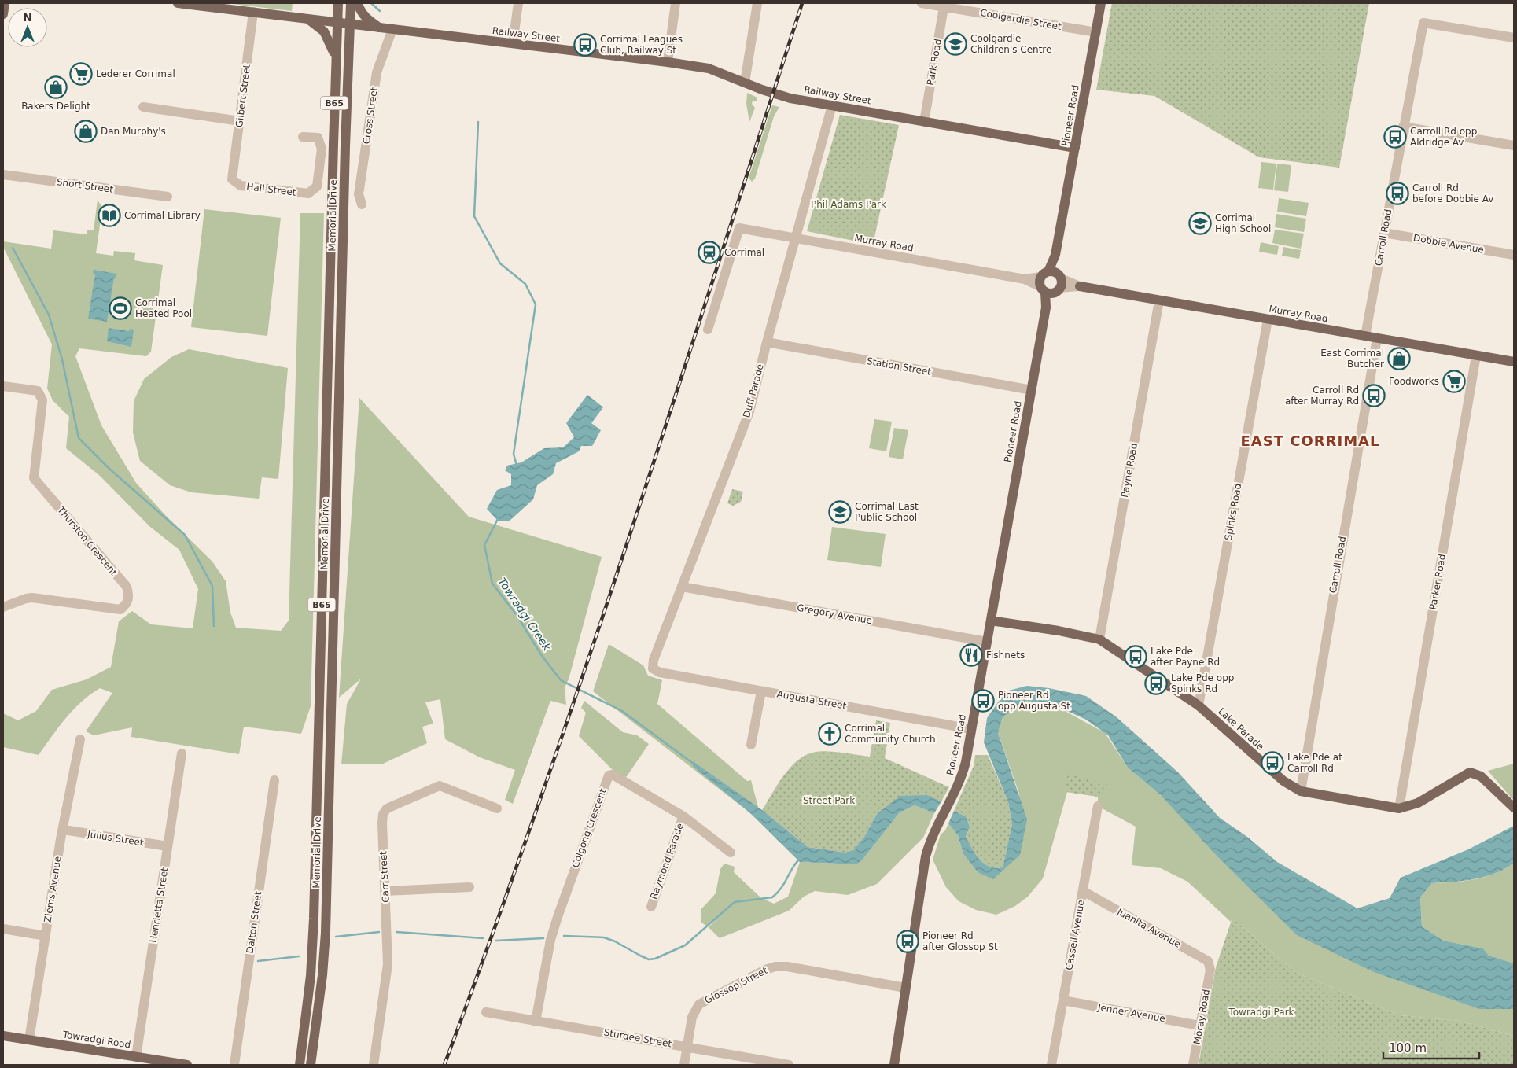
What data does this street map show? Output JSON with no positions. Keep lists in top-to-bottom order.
{
  "streets": {
    "main road": [
      "Railway Street",
      "B65",
      "Pioneer Road",
      "Memorial Drive",
      "Murray Road",
      "Lake Parade",
      "Towradgi Road"
    ],
    "street": [
      "Coolgardie Street",
      "Park Road",
      "Gilbert Street",
      "Cross Street",
      "Short Street",
      "Hall Street",
      "Carroll Road",
      "Dobbie Avenue",
      "Station Street",
      "Duff Parade",
      "Payne Road",
      "Spinks Road",
      "Thurston Crescent",
      "Parker Road",
      "Gregory Avenue",
      "Augusta Street",
      "Colgong Crescent",
      "Julius Street",
      "Raymond Parade",
      "Carr Street",
      "Ziems Avenue",
      "Henrietta Street",
      "Dalton Street",
      "Juanita Avenue",
      "Cassell Avenue",
      "Glossop Street",
      "Jenner Avenue",
      "Moray Road",
      "Sturdee Street"
    ]
  },
  "crossings": [
    ["Coolgardie Street", "Park Road"],
    ["Coolgardie Street", "Pioneer Road"],
    ["Railway Street", "Park Road"],
    ["Railway Street", "Gilbert Street"],
    ["Railway Street", "Cross Street"],
    ["Railway Street", "Pioneer Road"],
    ["Railway Street", "Memorial Drive"],
    ["Railway Street", "Duff Parade"],
    ["Gilbert Street", "Hall Street"],
    ["Pioneer Road", "Murray Road"],
    ["Pioneer Road", "Station Street"],
    ["Pioneer Road", "Gregory Avenue"],
    ["Pioneer Road", "Augusta Street"],
    ["Pioneer Road", "Lake Parade"],
    ["Pioneer Road", "Glossop Street"],
    ["Carroll Road", "Murray Road"],
    ["Carroll Road", "Dobbie Avenue"],
    ["Carroll Road", "Lake Parade"],
    ["Murray Road", "Duff Parade"],
    ["Murray Road", "Payne Road"],
    ["Murray Road", "Spinks Road"],
    ["Murray Road", "Parker Road"],
    ["Station Street", "Duff Parade"],
    ["Duff Parade", "Gregory Avenue"],
    ["Duff Parade", "Augusta Street"],
    ["Payne Road", "Lake Parade"],
    ["Spinks Road", "Lake Parade"],
    ["Parker Road", "Lake Parade"],
    ["Colgong Crescent", "Raymond Parade"],
    ["Colgong Crescent", "Sturdee Street"],
    ["Julius Street", "Ziems Avenue"],
    ["Julius Street", "Henrietta Street"],
    ["Ziems Avenue", "Towradgi Road"],
    ["Henrietta Street", "Towradgi Road"],
    ["Juanita Avenue", "Cassell Avenue"],
    ["Juanita Avenue", "Moray Road"],
    ["Cassell Avenue", "Jenner Avenue"],
    ["Glossop Street", "Sturdee Street"],
    ["Jenner Avenue", "Moray Road"]
  ],
  "districts": ["EAST CORRIMAL"],
  "water": ["Towradgi Creek"],
  "parks": ["Phil Adams Park", "Street Park", "Towradgi Park"],
  "places": {
    "school or university": ["Coolgardie Children's Centre", "Corrimal High School", "Corrimal East Public School"],
    "bus stop": [
      "Corrimal Leagues Club, Railway St",
      "Carroll Rd opp Aldridge Av",
      "Carroll Rd before Dobbie Av",
      "Carroll Rd after Murray Rd",
      "Lake Pde after Payne Rd",
      "Lake Pde opp Spinks Rd",
      "Pioneer Rd opp Augusta St",
      "Lake Pde at Carroll Rd",
      "Pioneer Rd after Glossop St"
    ],
    "supermarket": ["Lederer Corrimal", "Foodworks"],
    "shop": ["Bakers Delight", "Dan Murphy's", "East Corrimal Butcher"],
    "library": ["Corrimal Library"],
    "station": ["Corrimal"],
    "sports": ["Corrimal Heated Pool"],
    "restaurant": ["Fishnets"],
    "church": ["Corrimal Community Church"]
  },
  "scale_bar": "100 m",
  "north": "top"
}
